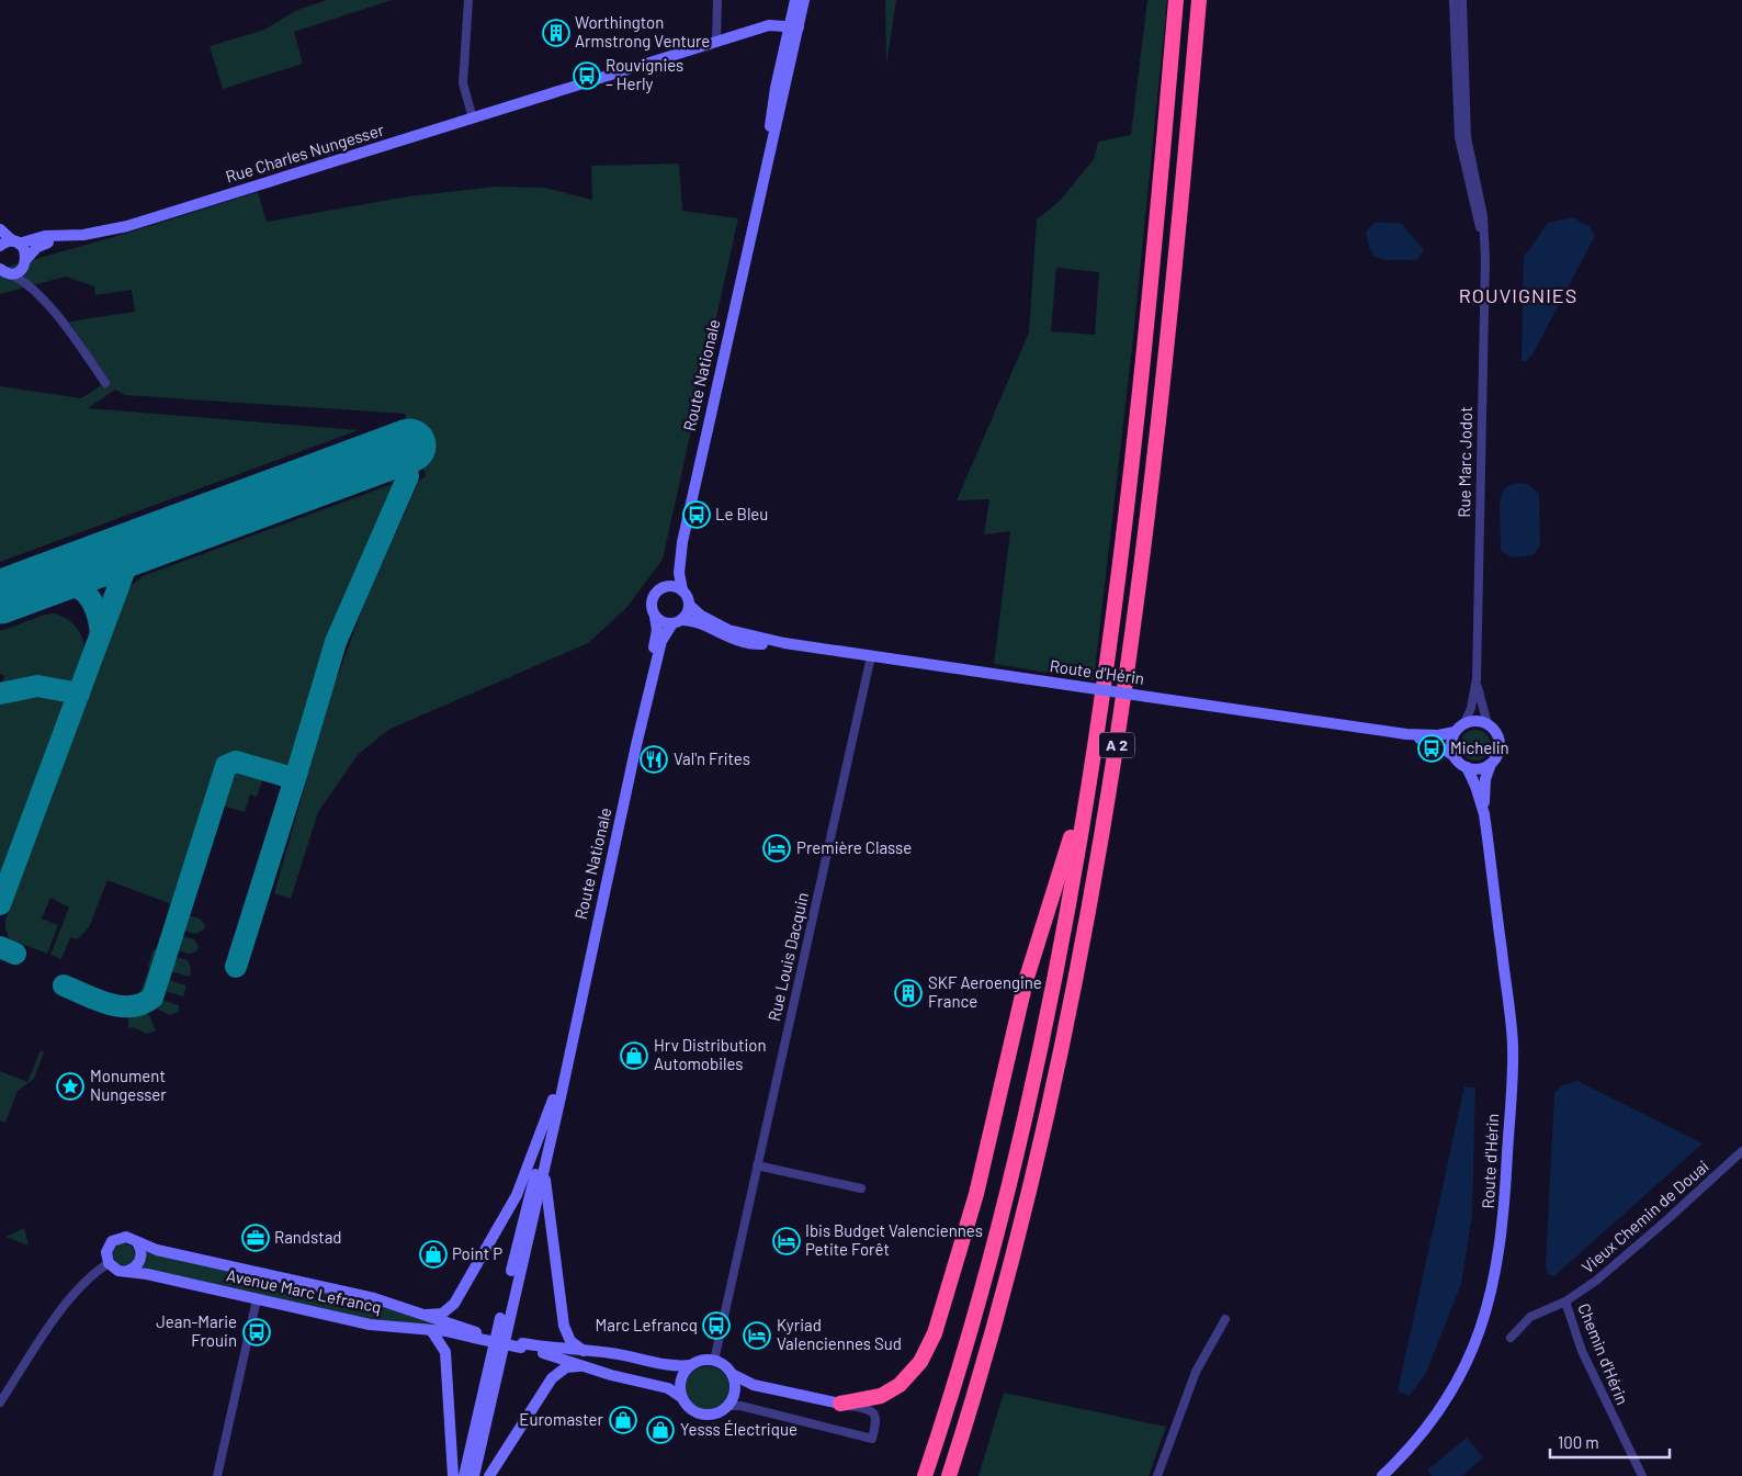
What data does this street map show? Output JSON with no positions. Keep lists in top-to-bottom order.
{
  "streets": {
    "highway": ["A 2"],
    "street": [
      "Rue Charles Nungesser",
      "Route Nationale",
      "Rue Marc Jodot",
      "Route d'Hérin",
      "Rue Louis Dacquin",
      "Vieux Chemin de Douai",
      "Avenue Marc Lefrancq",
      "Chemin d'Hérin"
    ]
  },
  "crossings": [
    ["Rue Charles Nungesser", "Route Nationale"],
    ["Route Nationale", "Route d'Hérin"],
    ["Rue Marc Jodot", "Route d'Hérin"],
    ["Route d'Hérin", "Rue Louis Dacquin"],
    ["Vieux Chemin de Douai", "Chemin d'Hérin"]
  ],
  "districts": ["ROUVIGNIES"],
  "places": {
    "building": ["Worthington Armstrong Venture", "SKF Aeroengine France"],
    "bus stop": [
      "Rouvignies – Herly",
      "Le Bleu",
      "Michelin",
      "Marc Lefrancq",
      "Jean-Marie Frouin"
    ],
    "restaurant": ["Val'n Frites"],
    "hotel": ["Première Classe", "Ibis Budget Valenciennes Petite Forêt", "Kyriad Valenciennes Sud"],
    "shop": [
      "Hrv Distribution Automobiles",
      "Point P",
      "Euromaster",
      "Yesss Électrique"
    ],
    "place": ["Monument Nungesser"],
    "office": ["Randstad"]
  },
  "scale_bar": "100 m"
}
